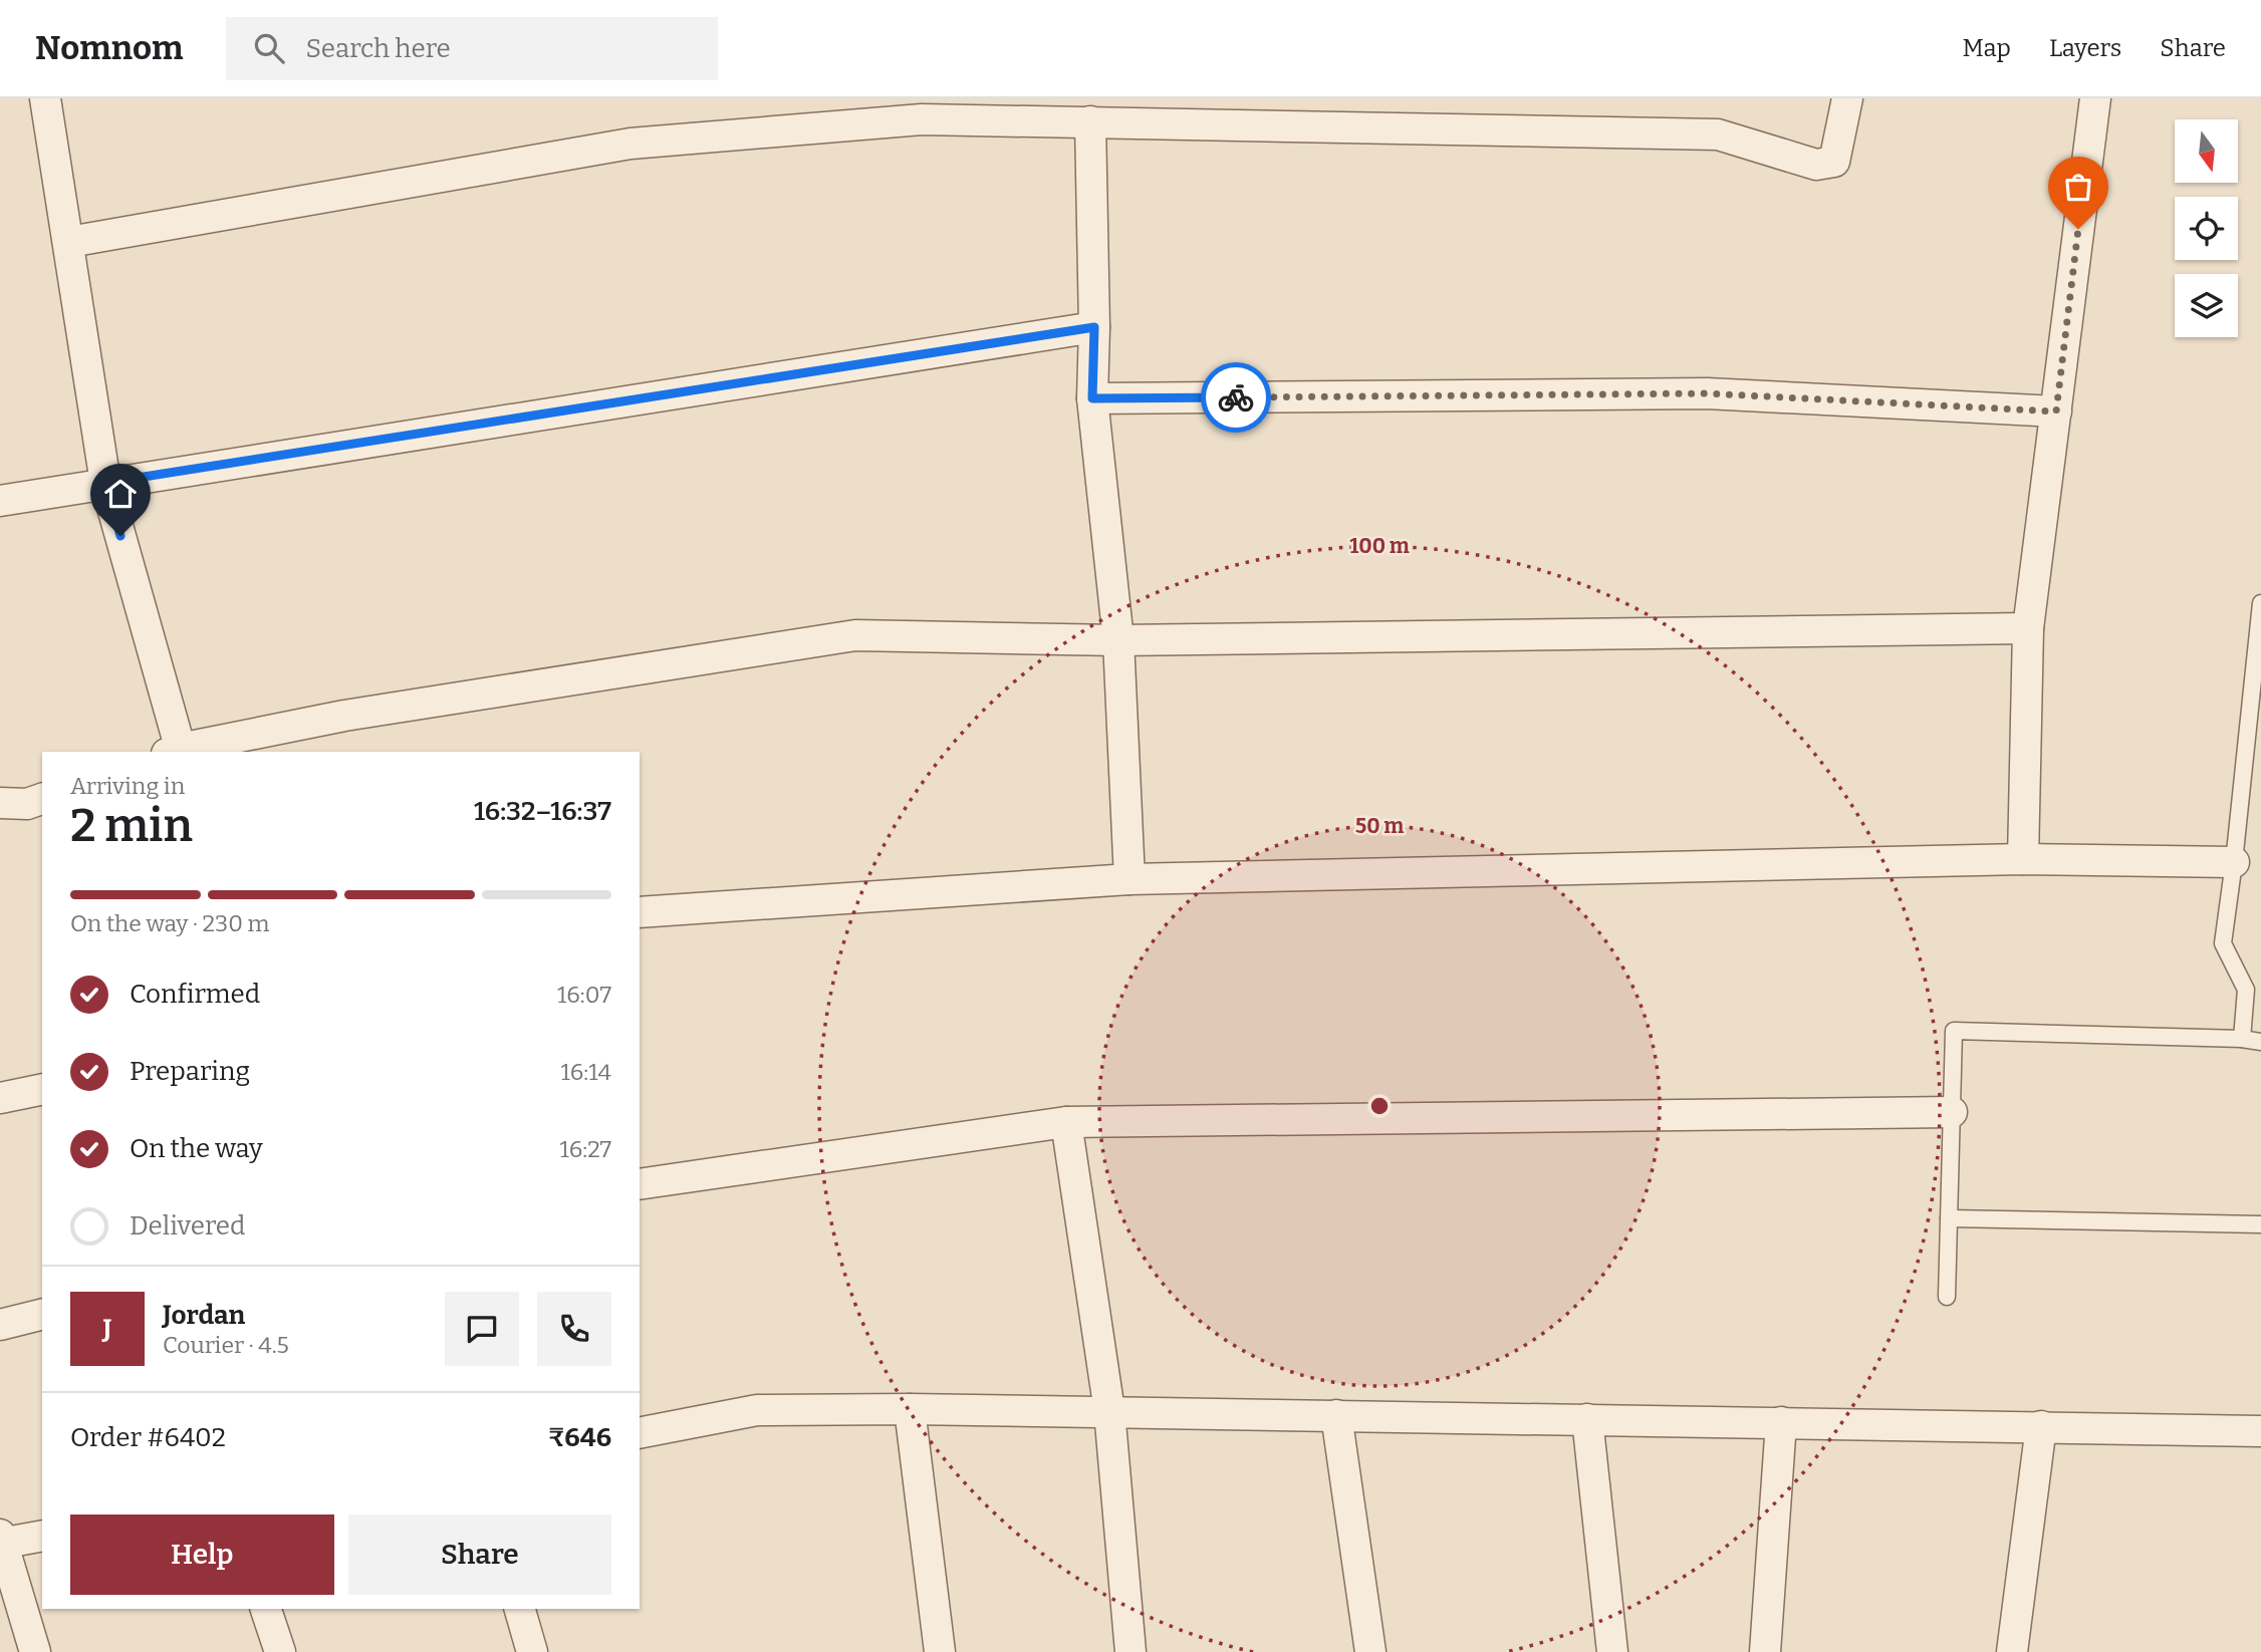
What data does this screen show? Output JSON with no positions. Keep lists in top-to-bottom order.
{
  "north": "bottom",
  "page": {
    "header": "Nomnom",
    "search": "Search here",
    "nav": ["Map", "Layers", "Share"],
    "heading": ["2 min", "Arriving in", "16:32–16:37"],
    "panel": [
      "Jordan",
      "Courier · 4.5",
      "Order #6402",
      "₹646"
    ],
    "bar": "On the way · 230 m",
    "list": [
      ["Confirmed", "16:07"],
      ["Preparing", "16:14"],
      ["On the way", "16:27"],
      "Delivered"
    ],
    "round": "J",
    "buttons": ["Help", "Share"]
  },
  "rings": ["100 m", "50 m"]
}
